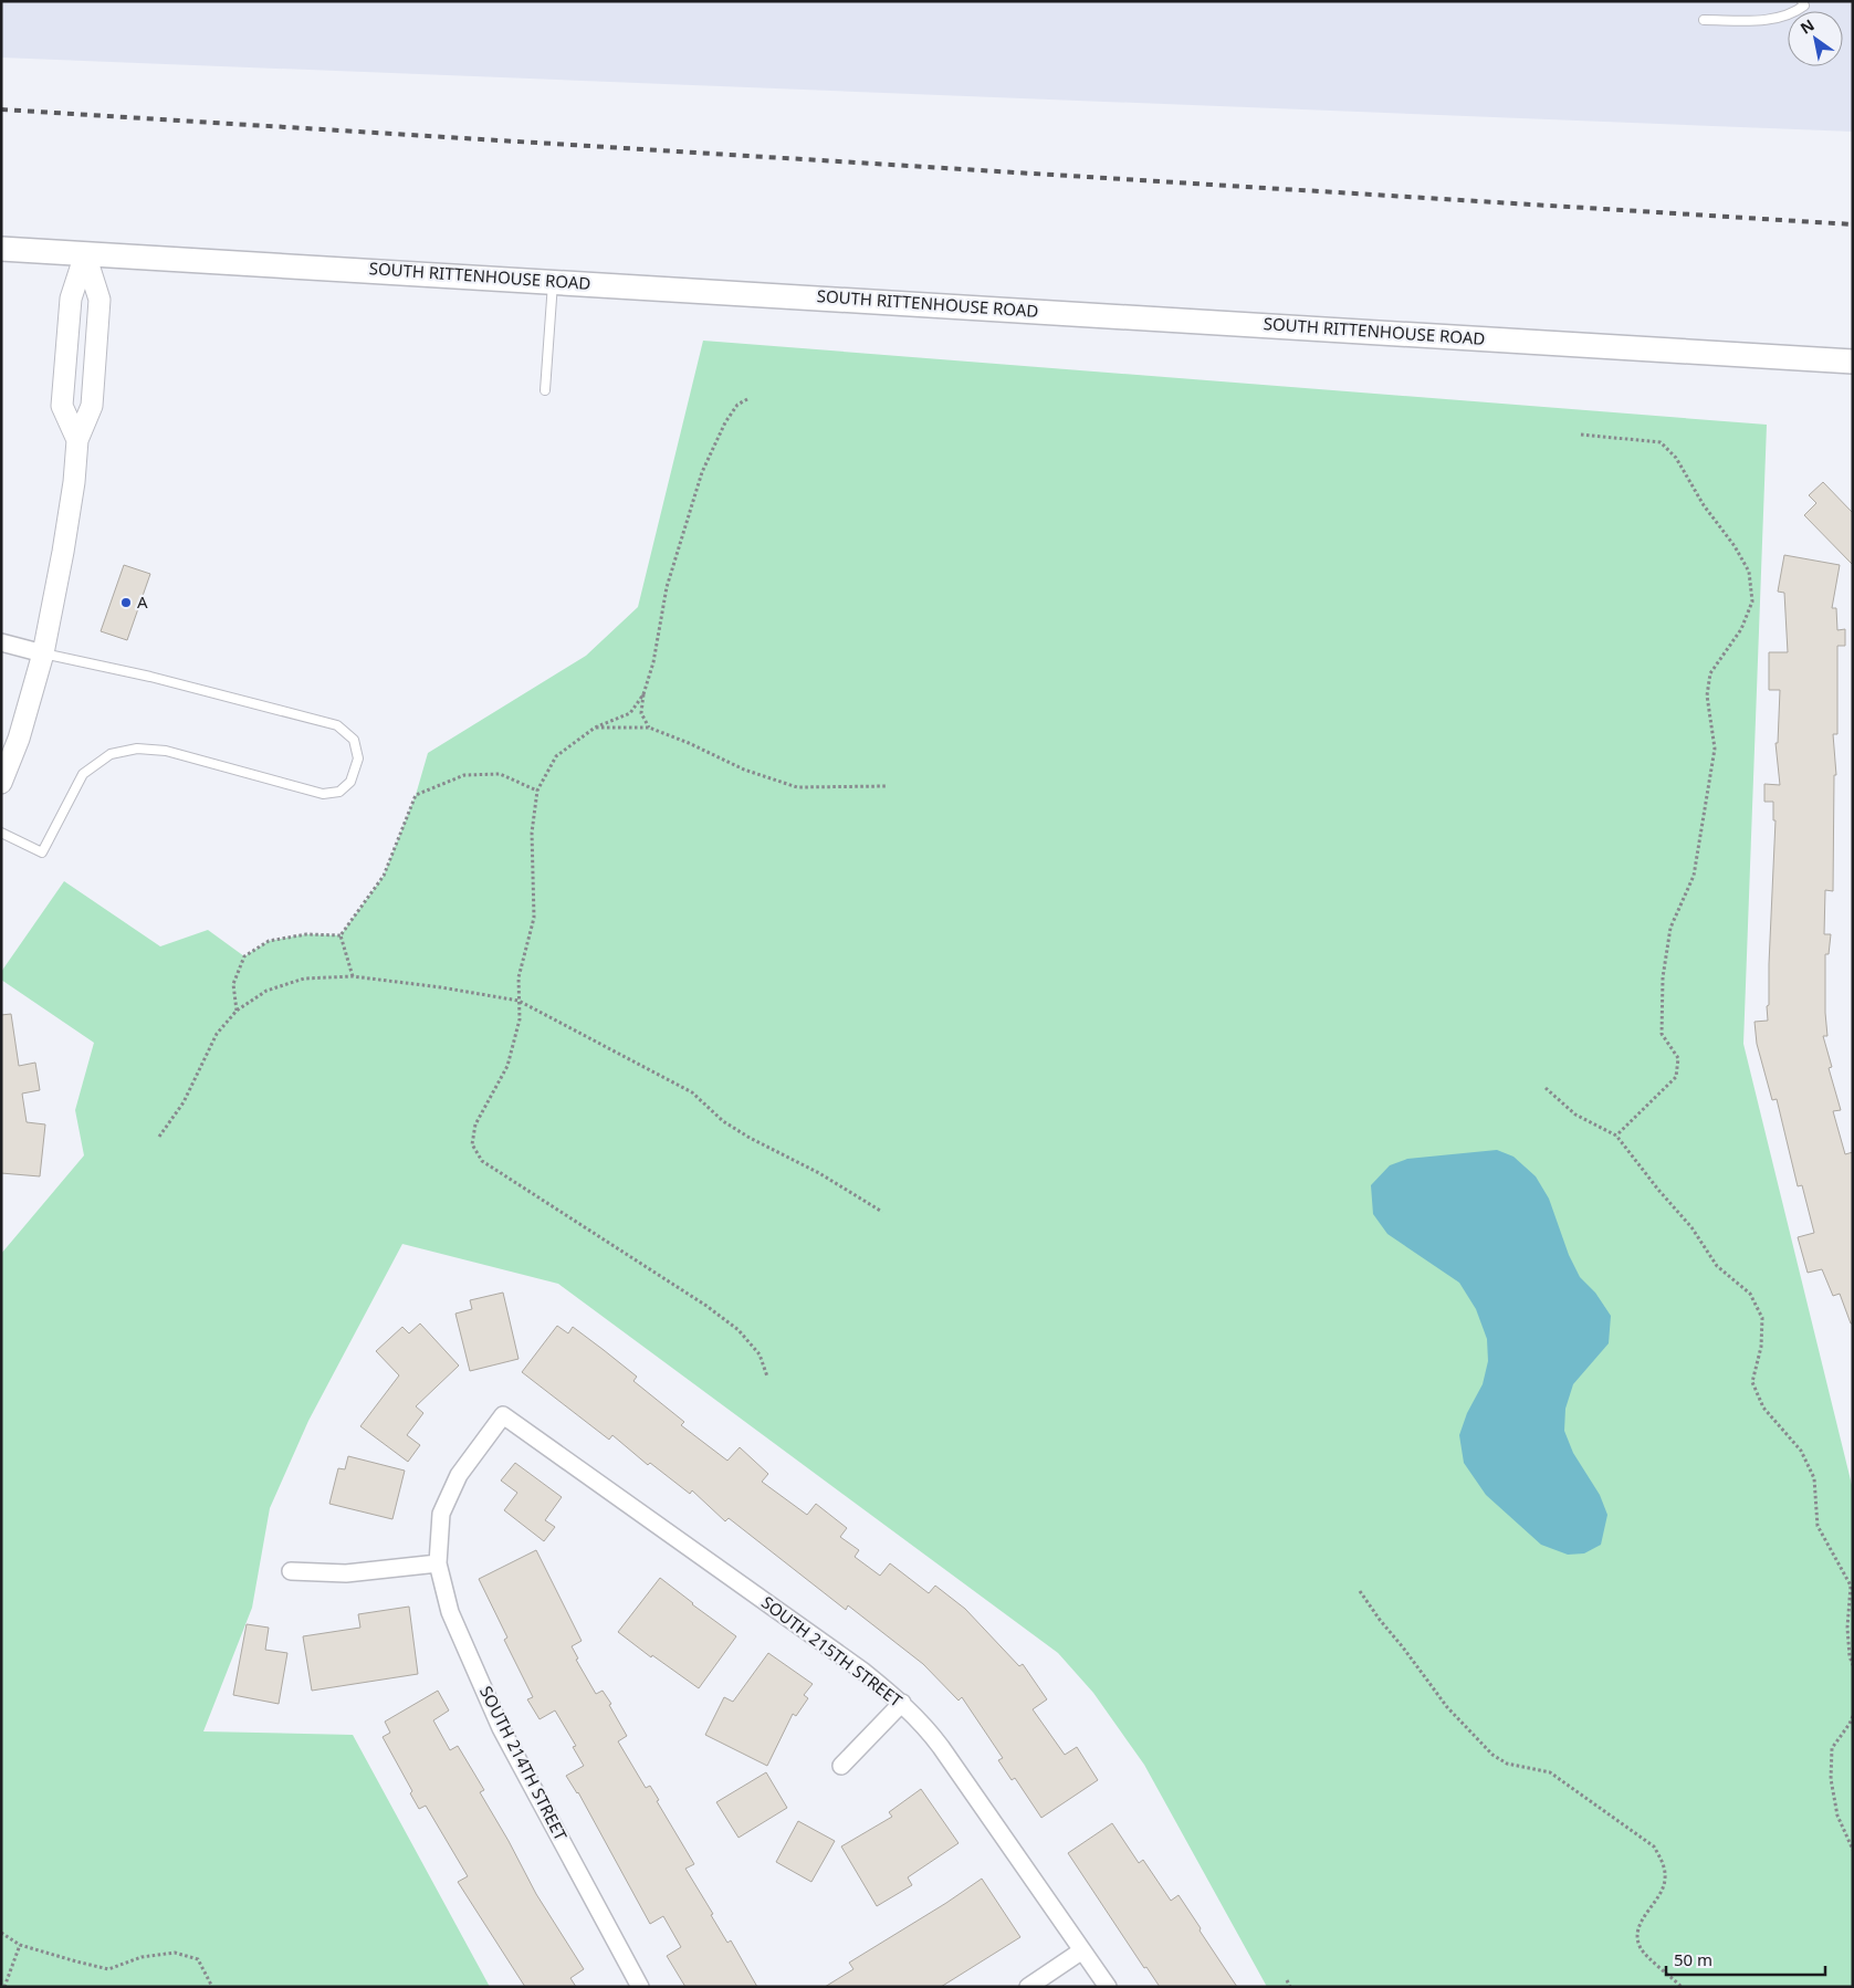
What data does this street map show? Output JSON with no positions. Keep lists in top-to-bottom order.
{
  "streets": {
    "main road": ["SOUTH RITTENHOUSE ROAD"],
    "street": ["SOUTH 215TH STREET", "SOUTH 214TH STREET"]
  },
  "crossings": [
    ["SOUTH 215TH STREET", "SOUTH 214TH STREET"]
  ],
  "places": ["A"],
  "scale_bar": "50 m",
  "north": "top left"
}
